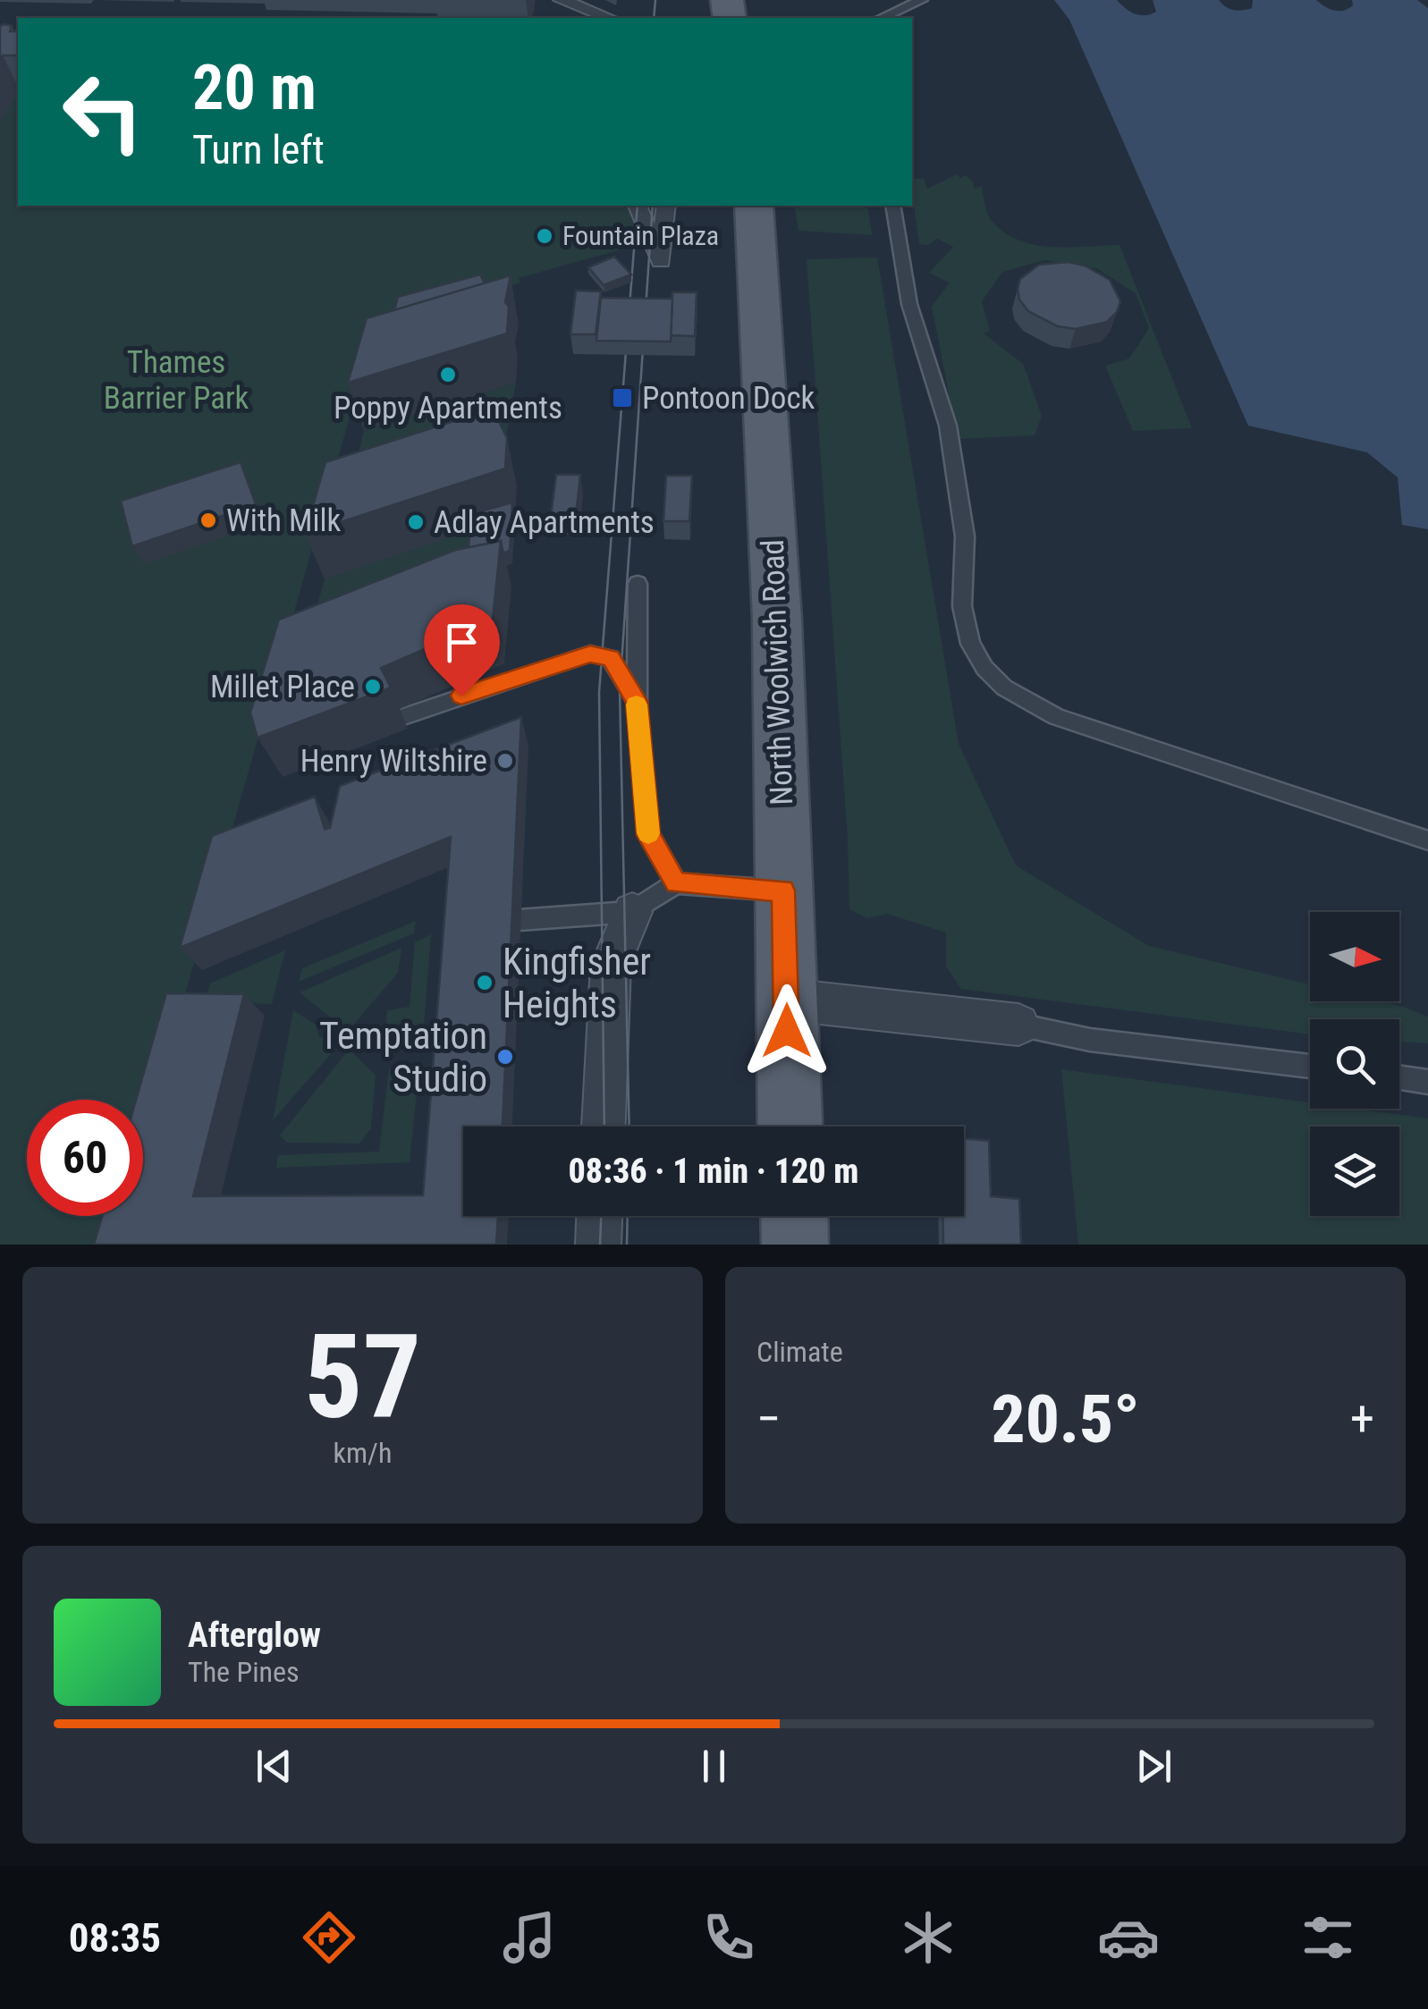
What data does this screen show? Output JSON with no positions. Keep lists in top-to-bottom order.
{
  "streets": {
    "main road": ["North Woolwich Road"]
  },
  "parks": ["Thames Barrier Park"],
  "places": {
    "other": [
      "Fountain Plaza",
      "Poppy Apartments",
      "With Milk",
      "Adlay Apartments",
      "Millet Place",
      "Henry Wiltshire",
      "Kingfisher Heights",
      "Temptation Studio"
    ],
    "transit": ["Pontoon Dock"]
  },
  "north": "right",
  "page": {
    "turn": ["20 m", "Turn left"],
    "limit": "60",
    "trip": "08:36 · 1 min · 120 m",
    "tile": [
      ["57", "km/h"],
      "Climate"
    ],
    "heat": ["−", "20.5°", "+"],
    "song": ["Afterglow", "The Pines"],
    "tabs": "08:35"
  }
}
